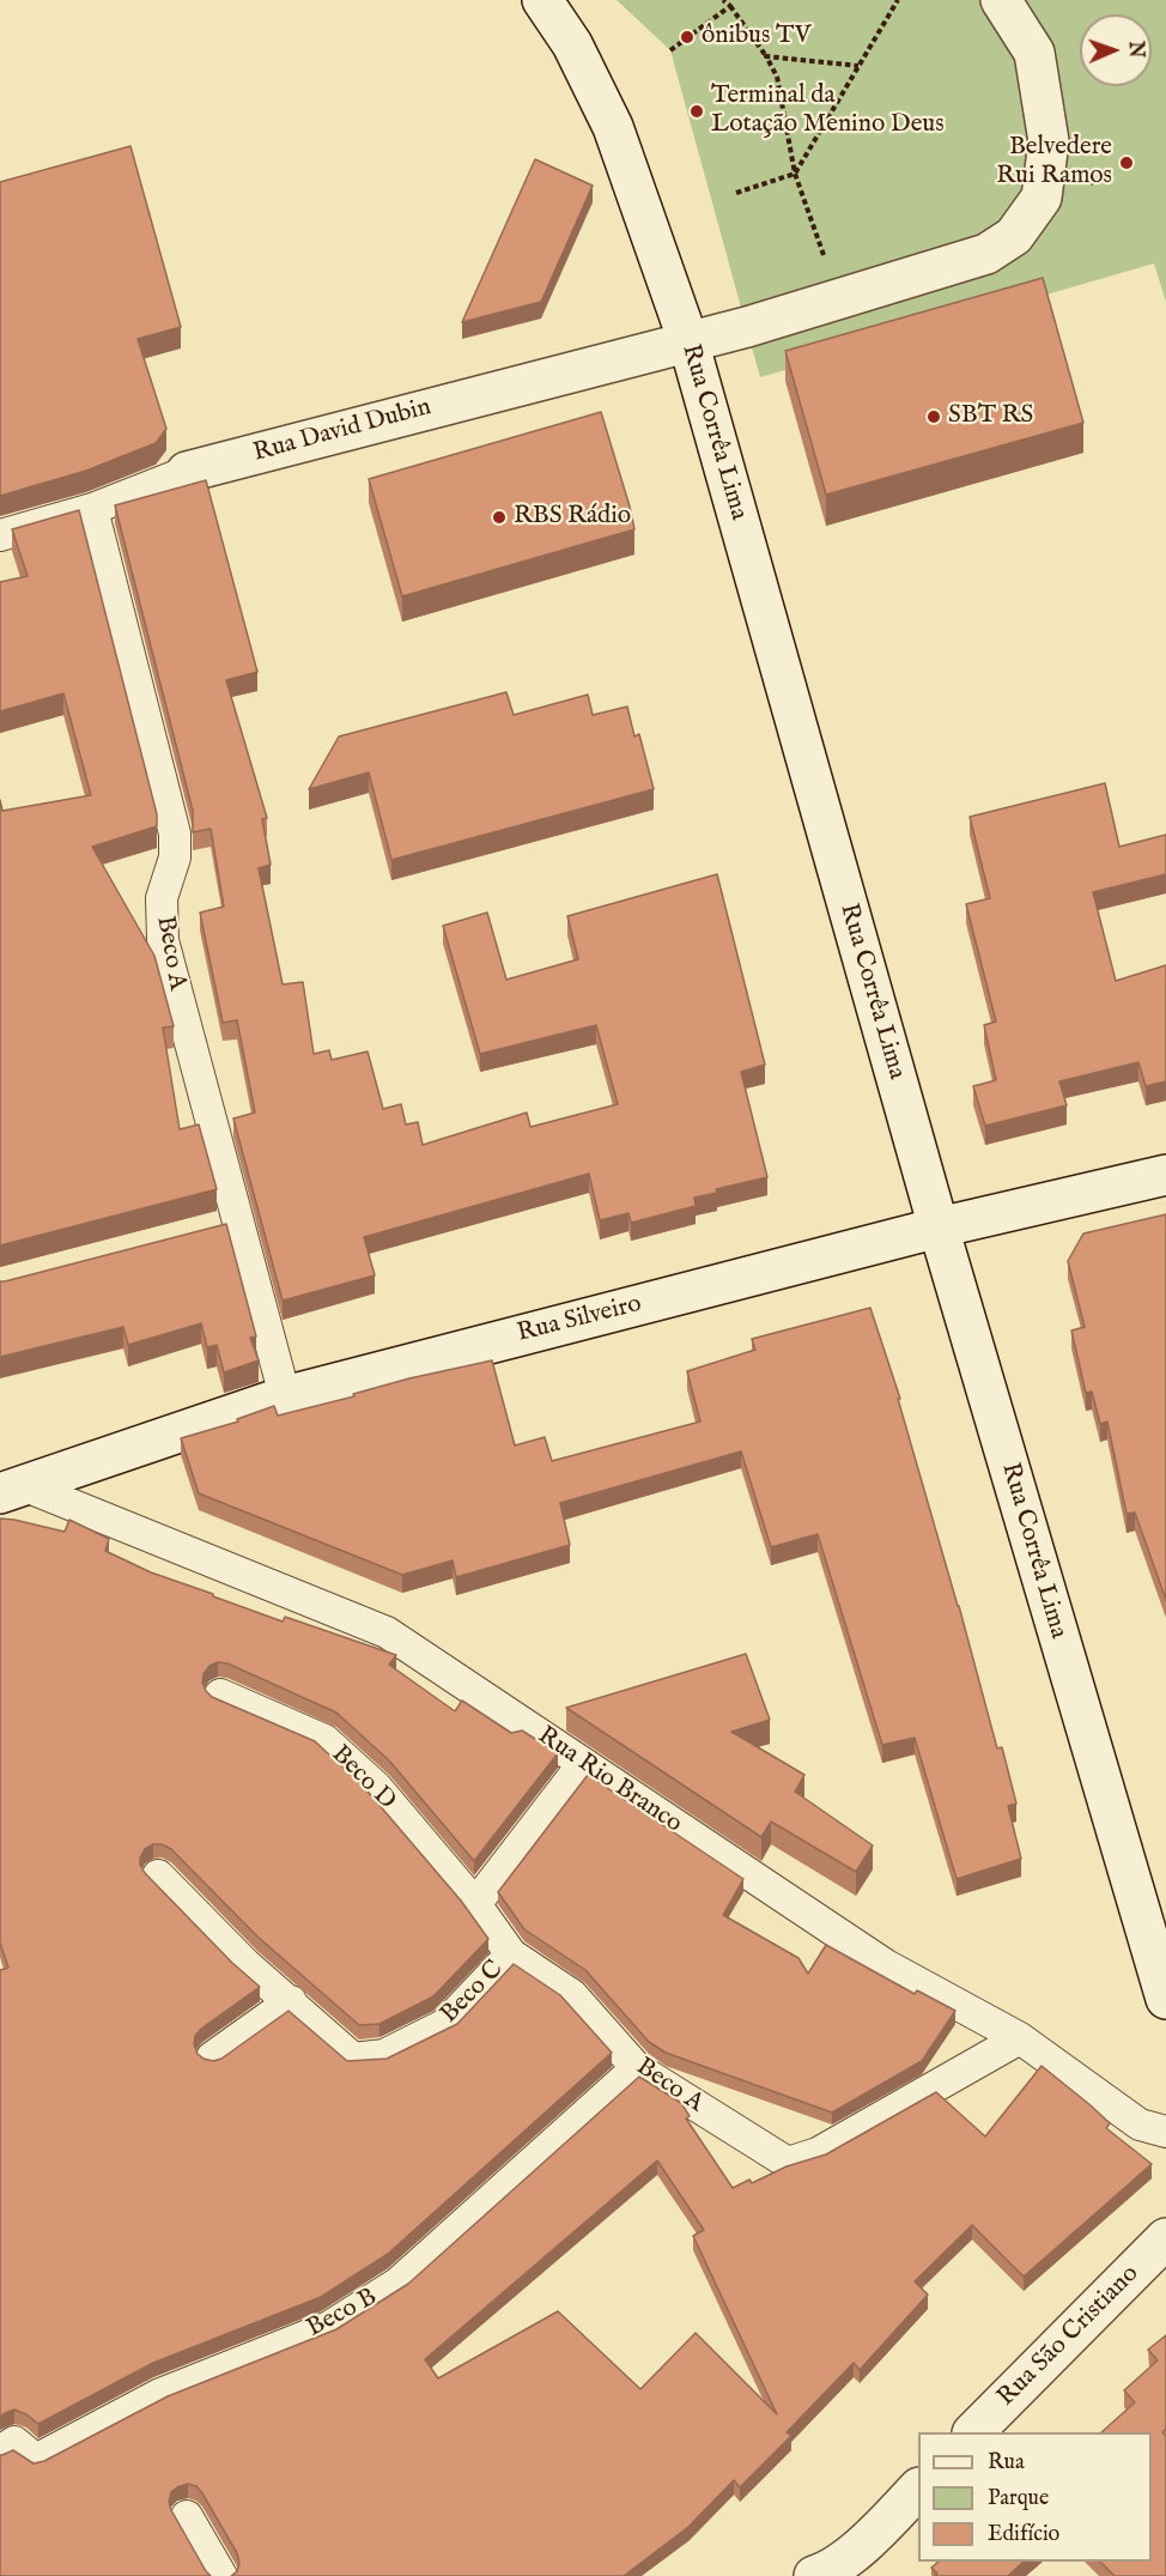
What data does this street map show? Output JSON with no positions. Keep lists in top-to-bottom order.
{
  "streets": {
    "street": [
      "Rua David Dubin",
      "Rua Corrêa Lima",
      "Rua Silveiro",
      "Rua São Cristiano"
    ],
    "lane": [
      "Beco A",
      "Beco D",
      "Rua Rio Branco",
      "Beco C",
      "Beco B"
    ]
  },
  "crossings": [
    ["Rua David Dubin", "Rua Corrêa Lima"],
    ["Rua David Dubin", "Beco A"],
    ["Rua Corrêa Lima", "Rua Silveiro"],
    ["Beco A", "Rua Silveiro"],
    ["Beco A", "Beco D"],
    ["Beco A", "Rua Rio Branco"],
    ["Beco A", "Beco C"],
    ["Beco A", "Beco B"],
    ["Rua Silveiro", "Rua Rio Branco"]
  ],
  "places": [
    "ônibus TV",
    "Terminal da Lotação Menino Deus",
    "Belvedere Rui Ramos",
    "SBT RS",
    "RBS Rádio"
  ],
  "legend": ["Rua", "Parque", "Edifício"],
  "north": "right"
}
